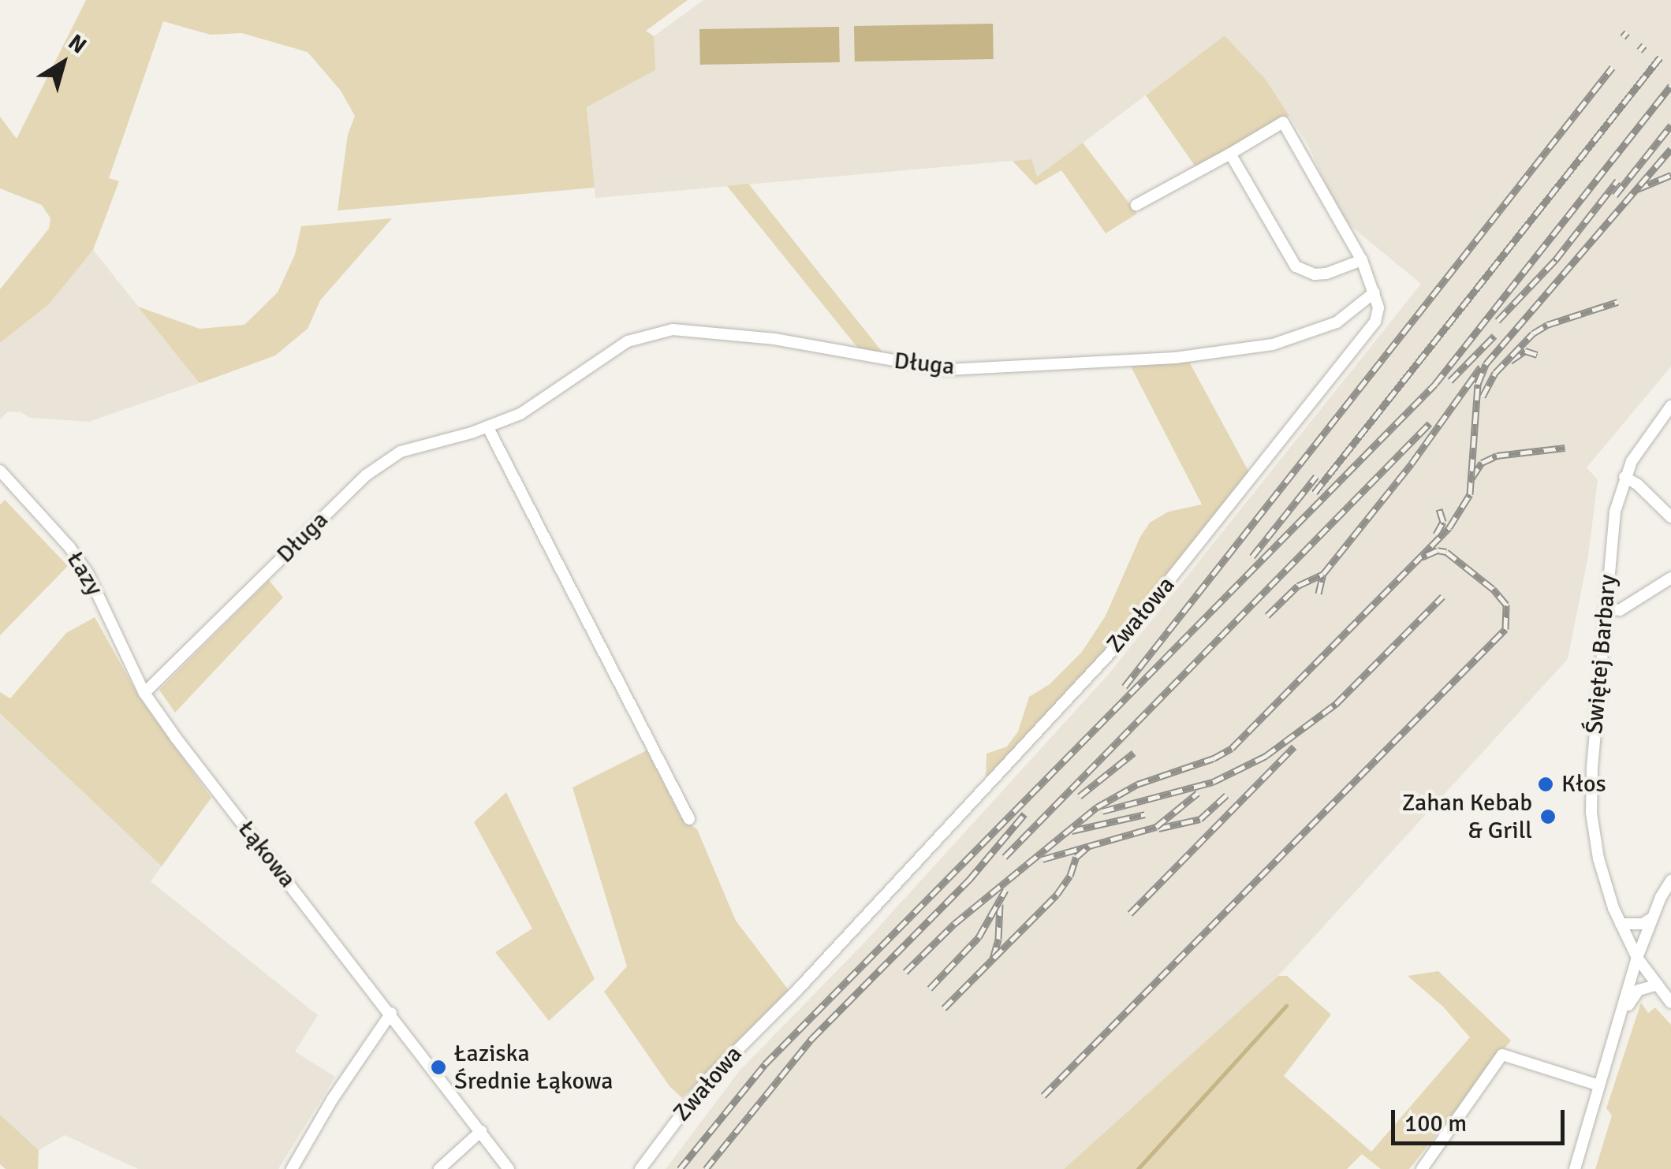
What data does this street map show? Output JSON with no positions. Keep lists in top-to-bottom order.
{
  "streets": {
    "street": [
      "Długa",
      "Łazy",
      "Zwałowa",
      "Świętej Barbary",
      "Łąkowa"
    ]
  },
  "crossings": [
    ["Długa", "Łazy"],
    ["Długa", "Zwałowa"],
    ["Długa", "Łąkowa"],
    ["Łazy", "Łąkowa"]
  ],
  "places": ["Kłos", "Zahan Kebab & Grill", "Łaziska Średnie Łąkowa"],
  "scale_bar": "100 m",
  "north": "top right"
}
